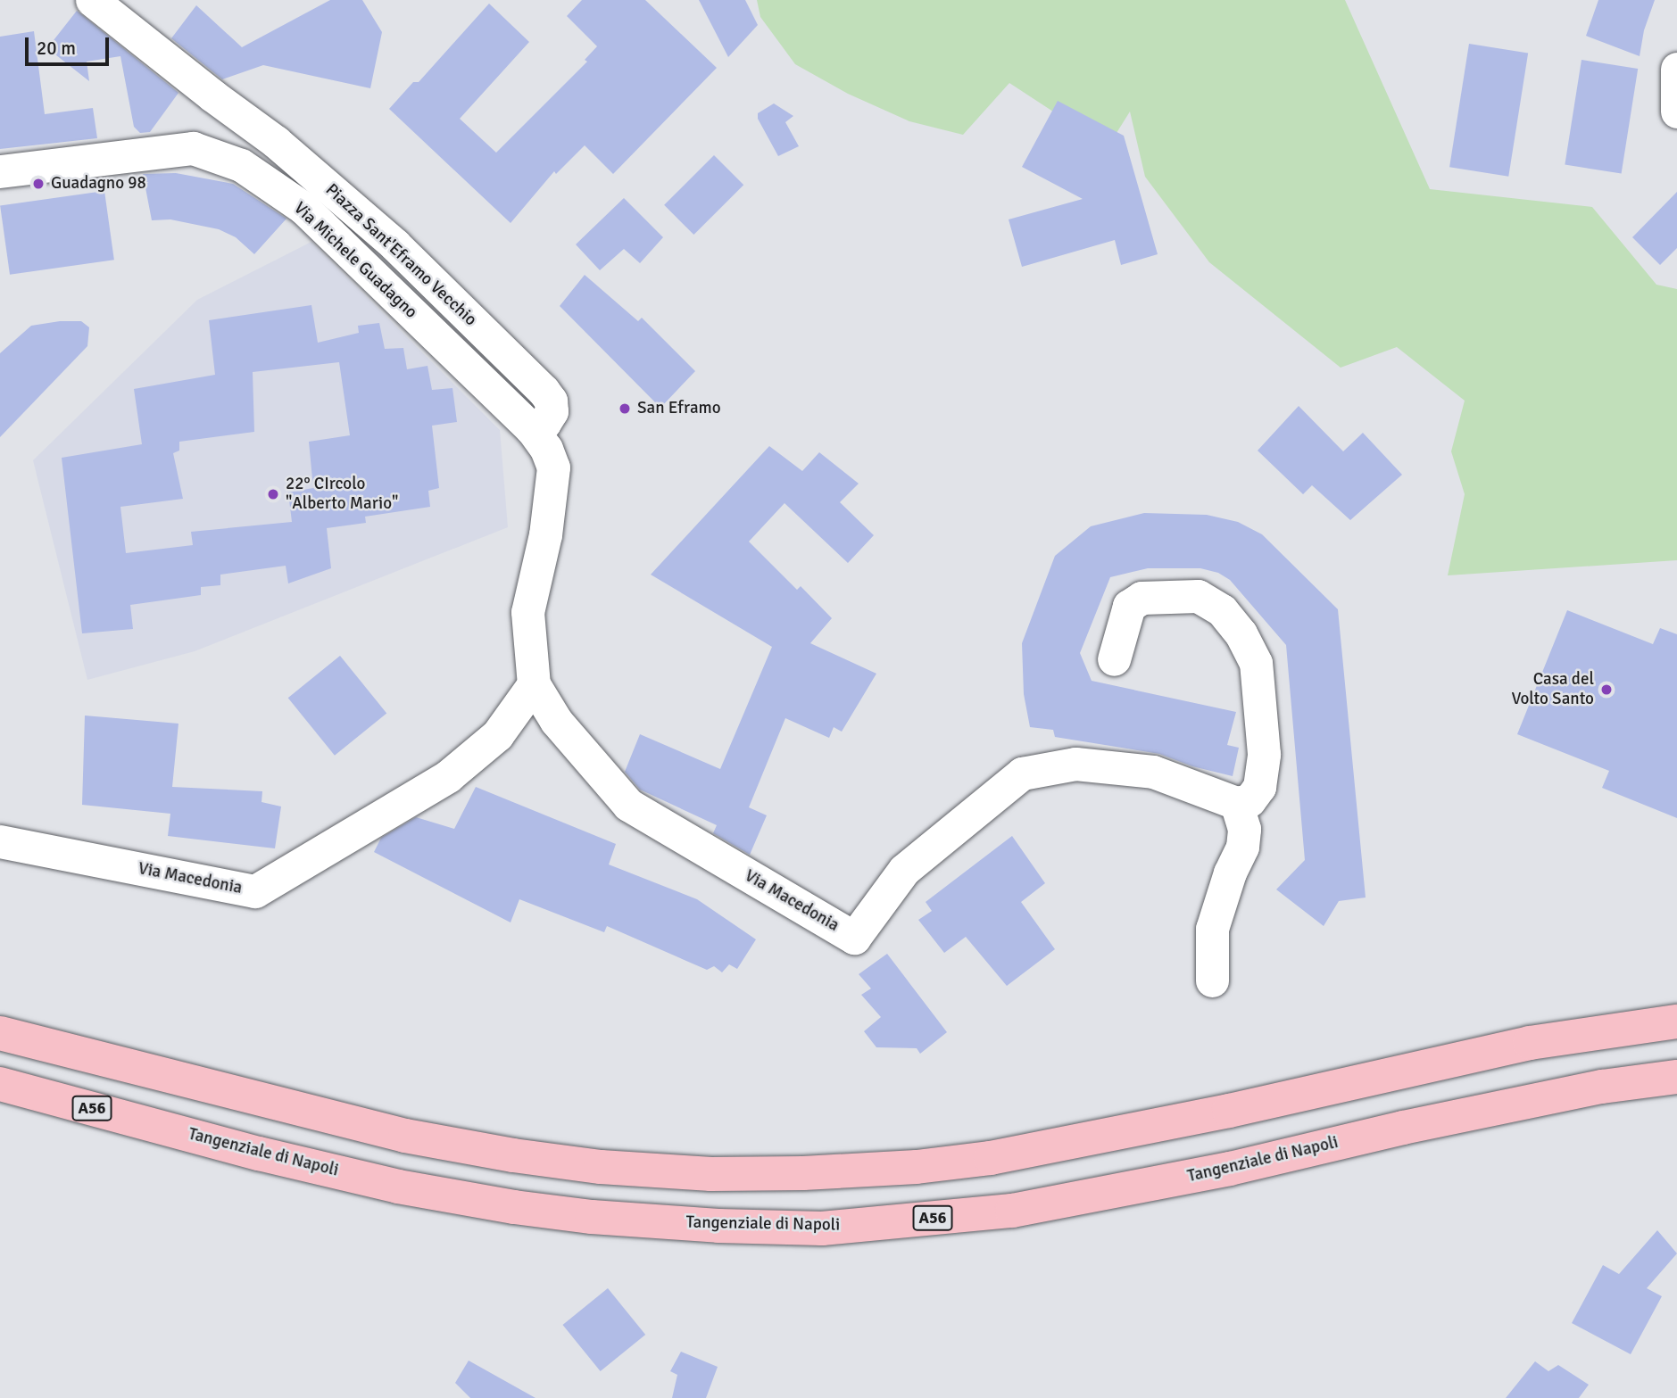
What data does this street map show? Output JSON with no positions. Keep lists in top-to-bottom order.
{
  "streets": {
    "highway": ["A56", "Tangenziale di Napoli"],
    "street": ["Piazza Sant'Eframo Vecchio", "Via Michele Guadagno", "Via Macedonia"]
  },
  "crossings": [
    ["Piazza Sant'Eframo Vecchio", "Via Michele Guadagno"],
    ["Piazza Sant'Eframo Vecchio", "Via Macedonia"],
    ["Via Michele Guadagno", "Via Macedonia"]
  ],
  "places": [
    "Guadagno 98",
    "San Eframo",
    "22° CIrcolo \"Alberto Mario\"",
    "Casa del Volto Santo"
  ],
  "scale_bar": "20 m"
}
